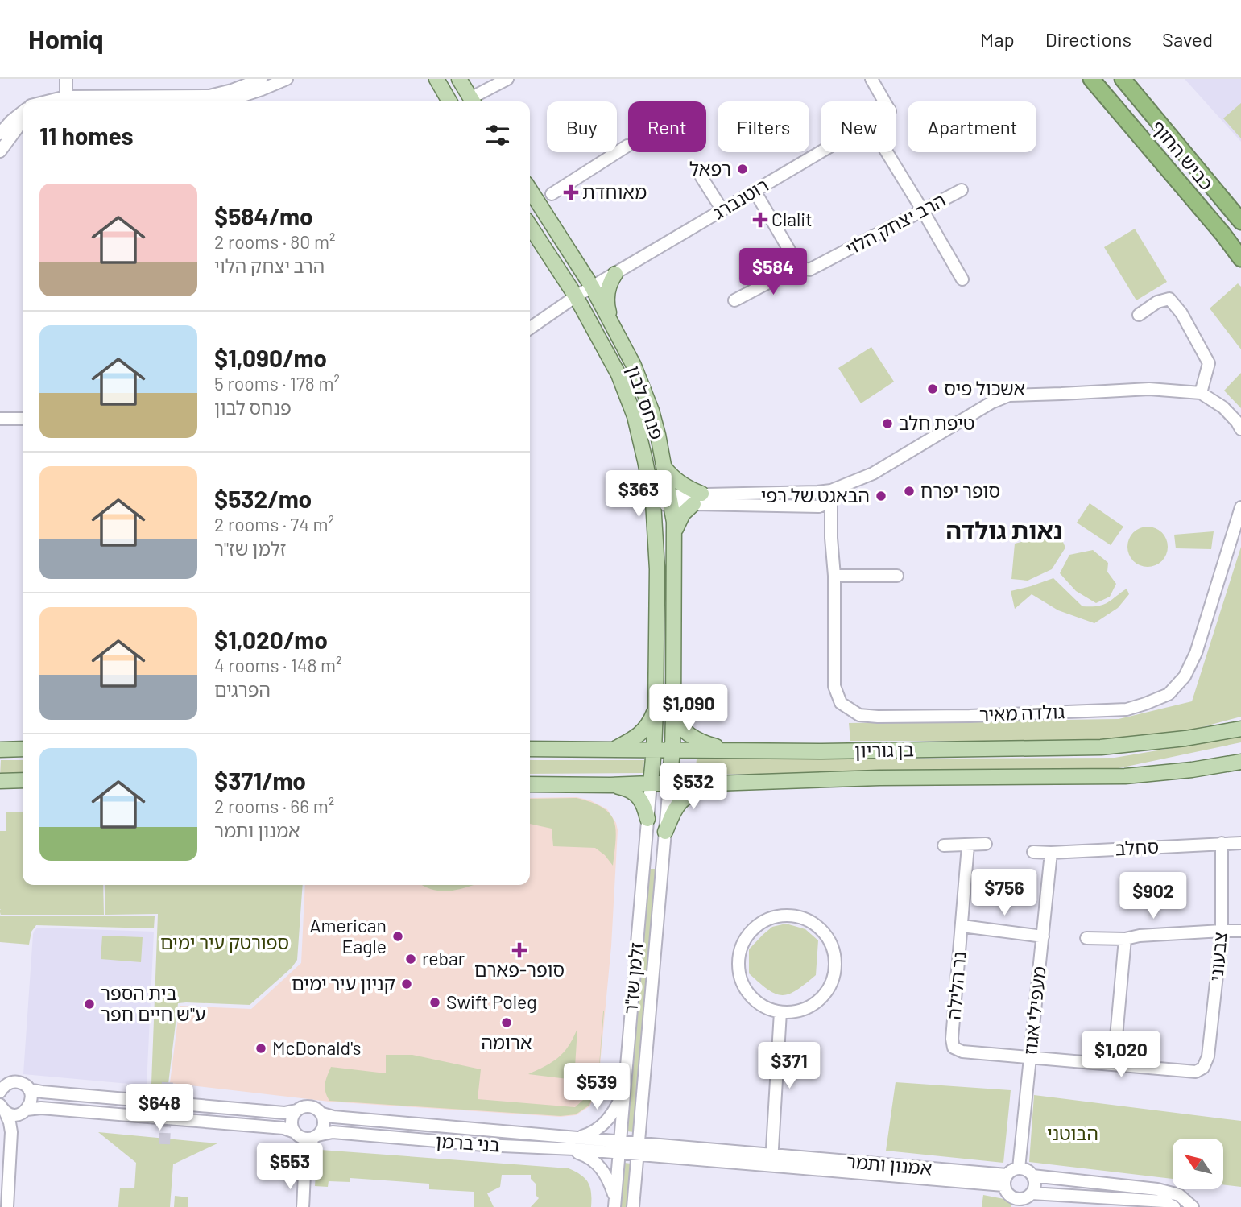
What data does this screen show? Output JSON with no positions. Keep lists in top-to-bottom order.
{
  "streets": {
    "highway": ["כביש החוף"],
    "main road": ["פנחס לבון", "בן גוריון", "זלמן שז\"ר"],
    "street": [
      "רוטנברג",
      "הרב יצחק הלוי",
      "גולדה מאיר",
      "סחלב",
      "צבעוני",
      "נר הלילה",
      "מעפילי אגוז",
      "בני ברמן",
      "אמנון ותמר"
    ]
  },
  "crossings": [
    ["רוטנברג", "פנחס לבון"],
    ["פנחס לבון", "בן גוריון"],
    ["פנחס לבון", "זלמן שז\"ר"],
    ["בן גוריון", "זלמן שז\"ר"],
    ["סחלב", "צבעוני"],
    ["סחלב", "מעפילי אגוז"],
    ["זלמן שז\"ר", "בני ברמן"],
    ["זלמן שז\"ר", "אמנון ותמר"],
    ["נר הלילה", "מעפילי אגוז"],
    ["מעפילי אגוז", "אמנון ותמר"],
    ["בני ברמן", "אמנון ותמר"]
  ],
  "districts": ["נאות גולדה"],
  "parks": ["ספורטק עיר ימים", "הבוטני"],
  "places": {
    "other": [
      "רפאל",
      "אשכול פיס",
      "טיפת חלב",
      "סופר יפרח",
      "הבאגט של רפי",
      "American Eagle",
      "rebar",
      "קניון עיר ימים",
      "Swift Poleg",
      "בית הספר ע\"ש חיים חפר",
      "ארומה",
      "McDonald's"
    ],
    "health": ["מאוחדת", "Clalit", "סופר-פארם"]
  },
  "north": "top left",
  "page": {
    "header": "Homiq",
    "nav": ["Map", "Directions", "Saved"],
    "chip": [
      "Buy",
      "Rent",
      "Filters",
      "New",
      "Apartment"
    ],
    "heading": "11 homes",
    "list": [
      {
        "name": "$584/mo",
        "note": "2 rooms · 80 m² · הרב יצחק הלוי"
      },
      {
        "name": "$1,090/mo",
        "note": "5 rooms · 178 m² · פנחס לבון"
      },
      {
        "name": "$532/mo",
        "note": "2 rooms · 74 m² · זלמן שז\"ר"
      },
      {
        "name": "$1,020/mo",
        "note": "4 rooms · 148 m² · הפרגים"
      },
      {
        "name": "$371/mo",
        "note": "2 rooms · 66 m² · אמנון ותמר"
      }
    ],
    "price": [
      "$584",
      "$363",
      "$1,090",
      "$532",
      "$756",
      "$902",
      "$1,020",
      "$371",
      "$539",
      "$648",
      "$553"
    ]
  }
}
